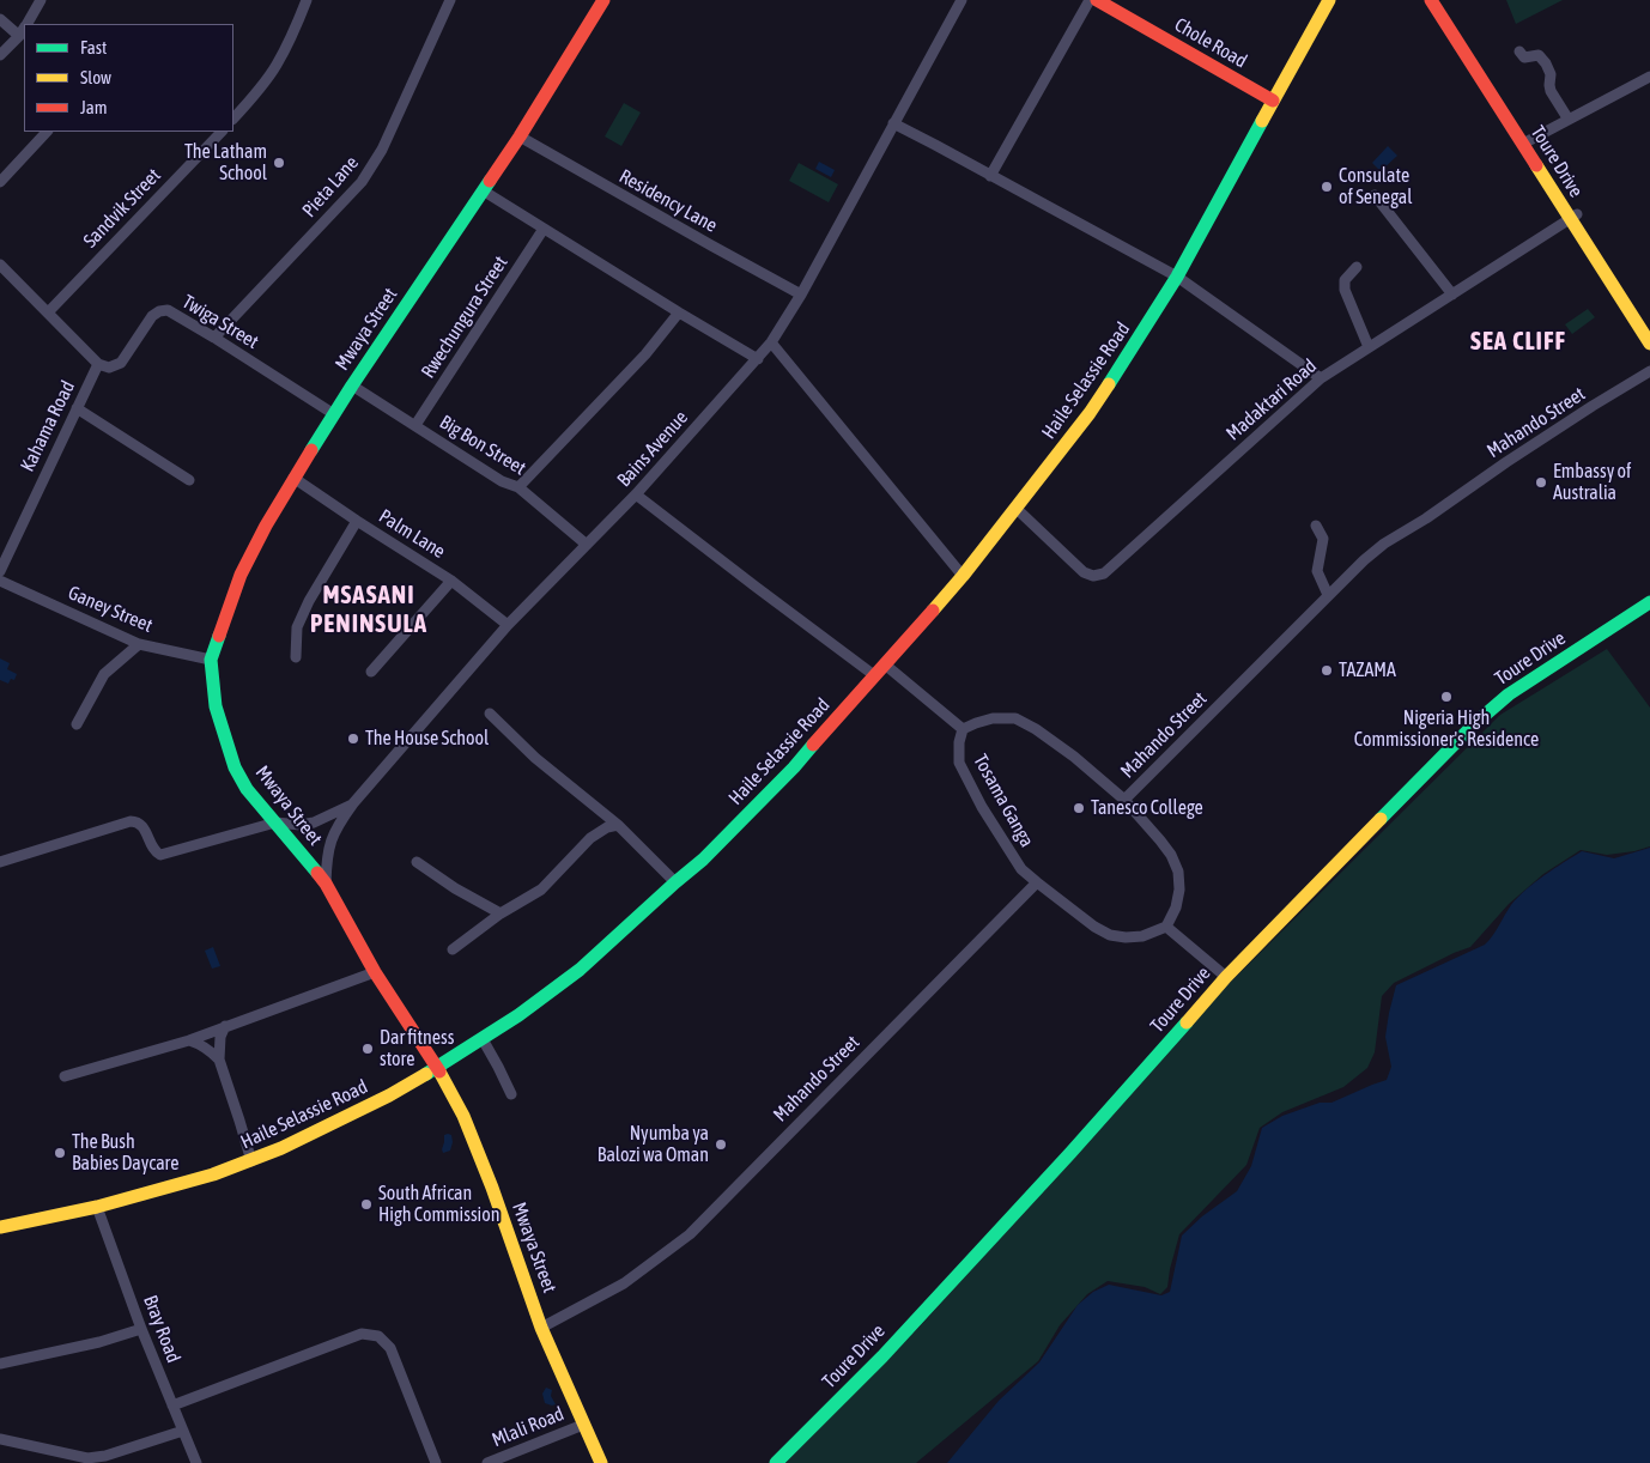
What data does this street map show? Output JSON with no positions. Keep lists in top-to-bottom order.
{
  "streets": {
    "street": [
      "Chole Road",
      "Toure Drive",
      "Pieta Lane",
      "Residency Lane",
      "Sandvik Street",
      "Rwechungura Street",
      "Twiga Street",
      "Mwaya Street",
      "Haile Selassie Road",
      "Madaktari Road",
      "Mahando Street",
      "Kahama Road",
      "Big Bon Street",
      "Bains Avenue",
      "Palm Lane",
      "Ganey Street",
      "Tosama Ganga",
      "Bray Road",
      "Mlali Road"
    ]
  },
  "crossings": [
    ["Chole Road", "Haile Selassie Road"],
    ["Toure Drive", "Madaktari Road"],
    ["Pieta Lane", "Twiga Street"],
    ["Residency Lane", "Mwaya Street"],
    ["Residency Lane", "Bains Avenue"],
    ["Rwechungura Street", "Big Bon Street"],
    ["Twiga Street", "Mwaya Street"],
    ["Twiga Street", "Kahama Road"],
    ["Mwaya Street", "Haile Selassie Road"],
    ["Mwaya Street", "Mahando Street"],
    ["Mwaya Street", "Big Bon Street"],
    ["Mwaya Street", "Bains Avenue"],
    ["Mwaya Street", "Palm Lane"],
    ["Mwaya Street", "Ganey Street"],
    ["Mwaya Street", "Mlali Road"],
    ["Haile Selassie Road", "Madaktari Road"],
    ["Haile Selassie Road", "Bray Road"],
    ["Mahando Street", "Tosama Ganga"],
    ["Big Bon Street", "Bains Avenue"],
    ["Bains Avenue", "Palm Lane"]
  ],
  "districts": ["SEA CLIFF", "MSASANI PENINSULA"],
  "places": [
    "The Latham School",
    "Consulate of Senegal",
    "Embassy of Australia",
    "TAZAMA",
    "Nigeria High Commissioner's Residence",
    "The House School",
    "Tanesco College",
    "Dar fitness store",
    "Nyumba ya Balozi wa Oman",
    "The Bush Babies Daycare",
    "South African High Commission"
  ],
  "legend": ["Fast", "Slow", "Jam"]
}
